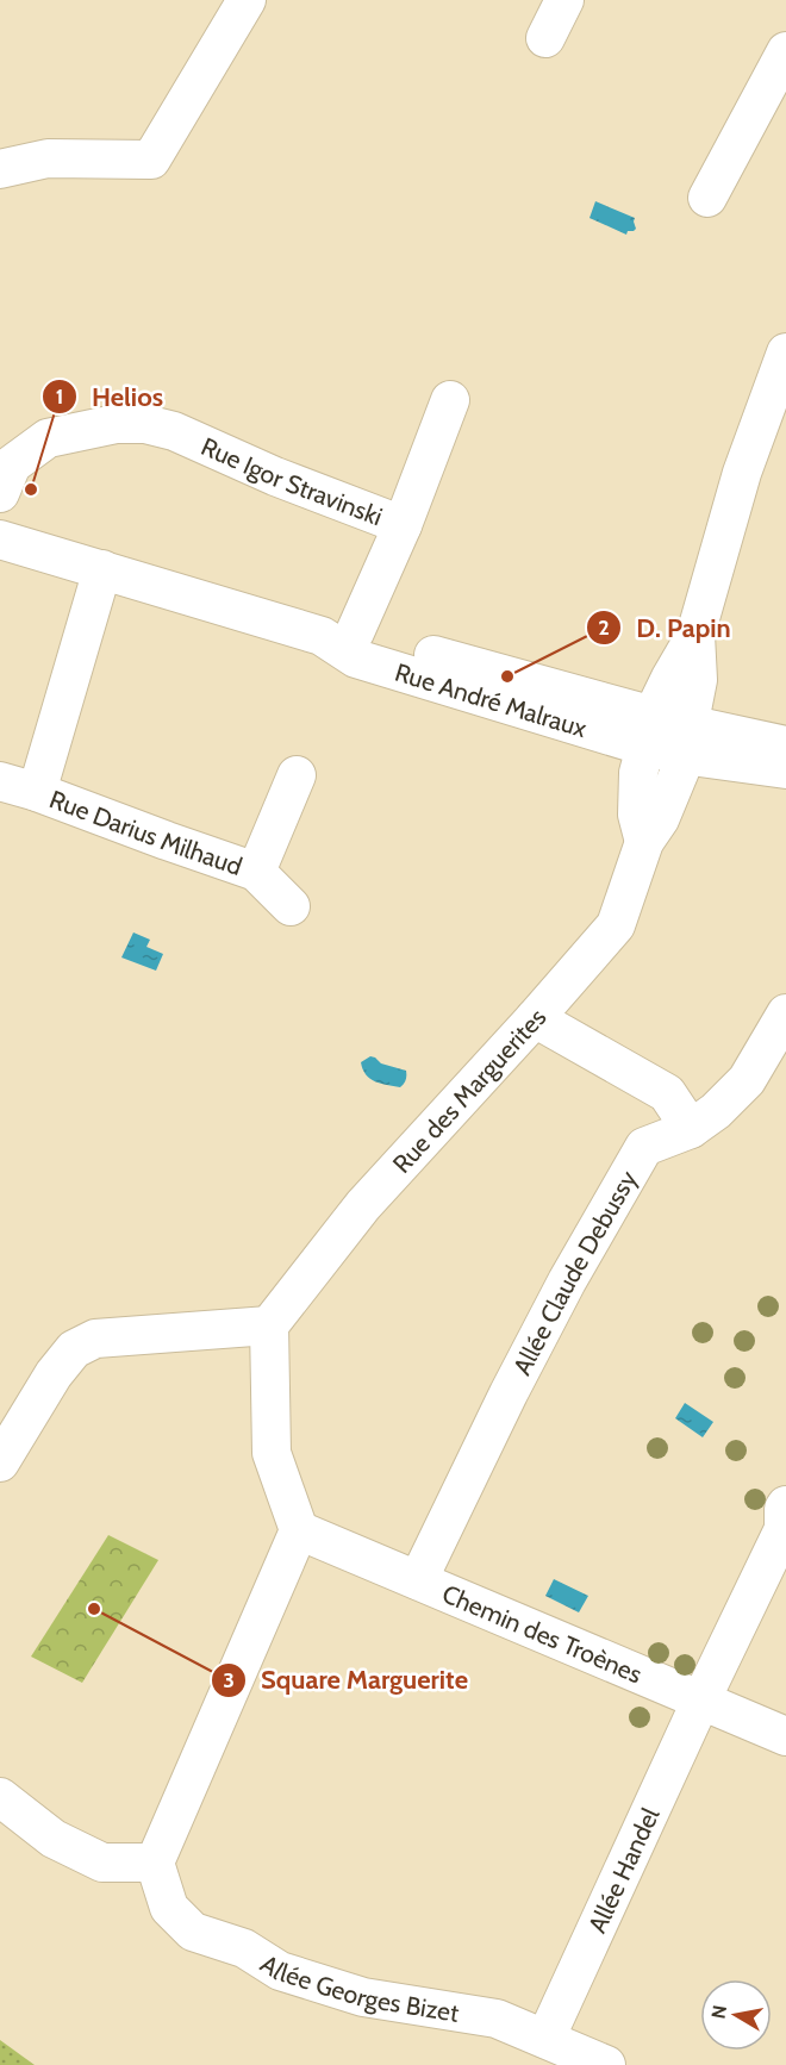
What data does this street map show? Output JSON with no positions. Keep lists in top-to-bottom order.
{
  "streets": {
    "street": [
      "Rue Igor Stravinski",
      "Rue André Malraux",
      "Rue Darius Milhaud",
      "Rue des Marguerites",
      "Allée Claude Debussy",
      "Chemin des Troènes",
      "Allée Handel",
      "Allée Georges Bizet"
    ]
  },
  "crossings": [
    ["Rue Igor Stravinski", "Rue André Malraux"],
    ["Rue André Malraux", "Rue Darius Milhaud"],
    ["Rue André Malraux", "Rue des Marguerites"],
    ["Allée Claude Debussy", "Chemin des Troènes"],
    ["Chemin des Troènes", "Allée Handel"],
    ["Allée Handel", "Allée Georges Bizet"]
  ],
  "places": ["Helios", "D. Papin", "Square Marguerite"],
  "north": "left"
}
